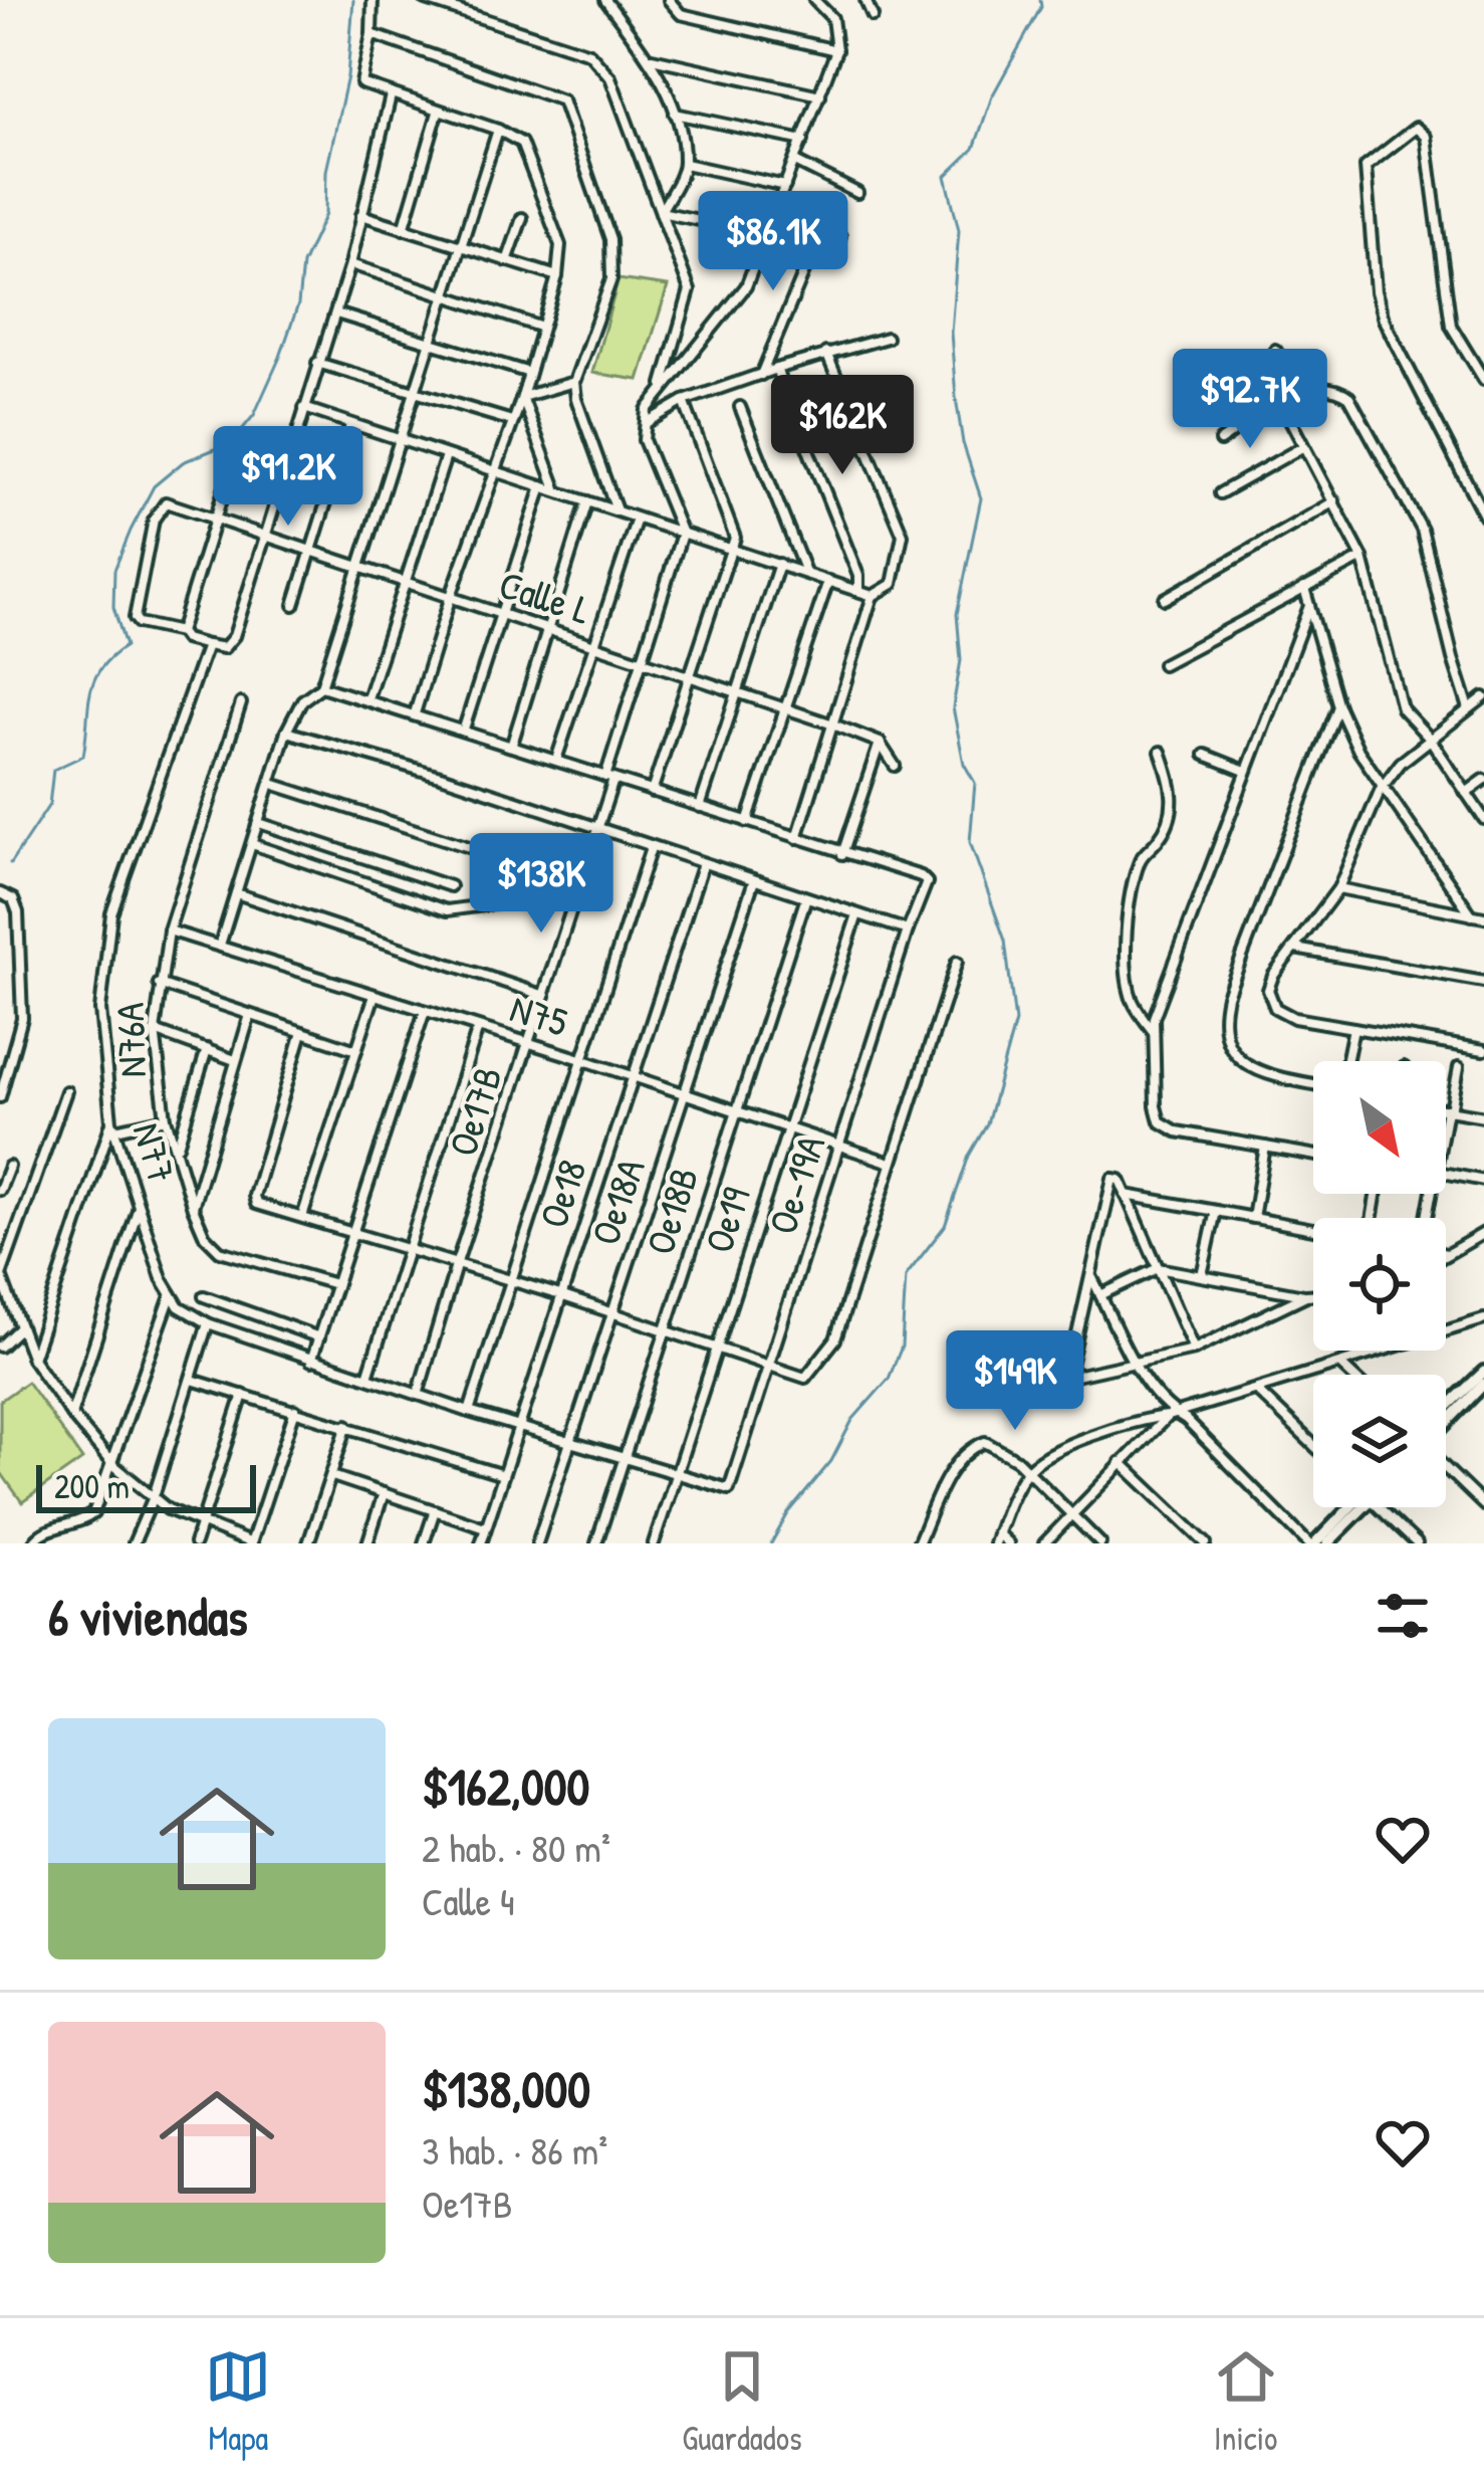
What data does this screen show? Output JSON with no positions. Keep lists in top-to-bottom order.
{
  "streets": {
    "street": [
      "Calle L",
      "N75",
      "N76A",
      "Oe17B",
      "N77",
      "Oe-19A",
      "Oe18",
      "Oe18A",
      "Oe18B",
      "Oe19"
    ]
  },
  "crossings": [
    ["Calle L", "Oe17B"],
    ["N75", "N76A"],
    ["N75", "Oe17B"],
    ["N75", "Oe-19A"],
    ["N75", "Oe18"],
    ["N75", "Oe18A"],
    ["N75", "Oe18B"],
    ["N75", "Oe19"],
    ["Oe-19A", "Oe19"]
  ],
  "scale_bar": "200 m",
  "north": "bottom right",
  "page": {
    "price": [
      "$86.1K",
      "$92.7K",
      "$162K",
      "$91.2K",
      "$138K",
      "$149K"
    ],
    "scale": "200 m",
    "heading": "6 viviendas",
    "list": [
      {
        "name": "$162,000",
        "note": "2 hab. · 80 m² · Calle 4"
      },
      {
        "name": "$138,000",
        "note": "3 hab. · 86 m² · Oe17B"
      }
    ],
    "tabs": ["Mapa", "Guardados", "Inicio"]
  }
}
